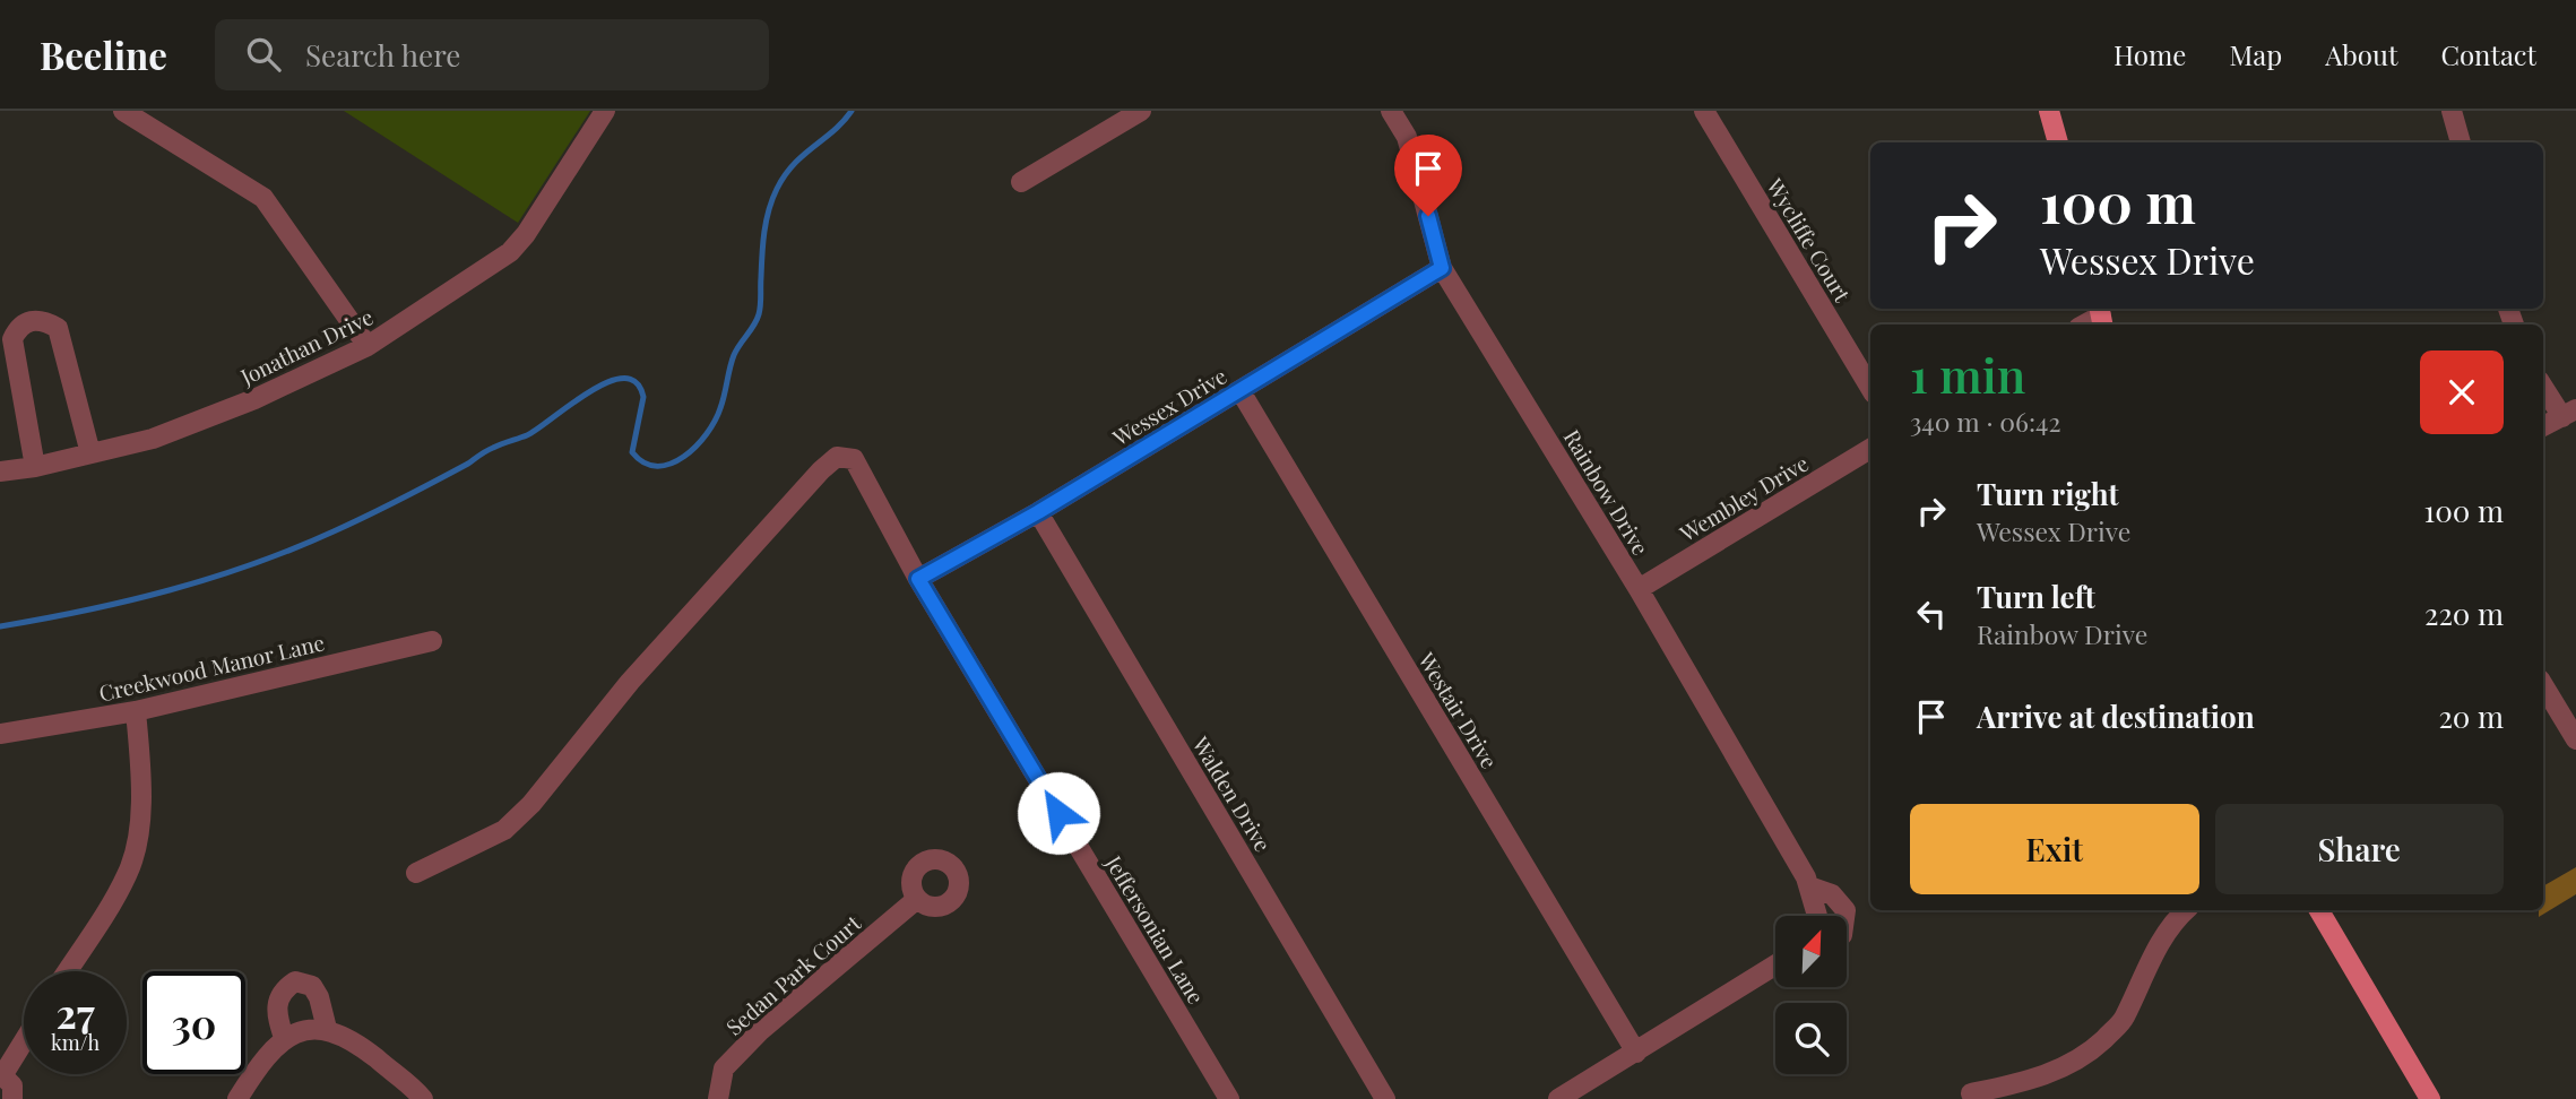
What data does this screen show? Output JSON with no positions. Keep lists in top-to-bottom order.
{
  "streets": {
    "street": [
      "Wycliffe Court",
      "Jonathan Drive",
      "Wessex Drive",
      "Rainbow Drive",
      "Wembley Drive",
      "Creekwood Manor Lane",
      "Westair Drive",
      "Walden Drive",
      "Jeffersonian Lane",
      "Sedan Park Court"
    ]
  },
  "crossings": [
    ["Wessex Drive", "Rainbow Drive"],
    ["Wessex Drive", "Westair Drive"],
    ["Wessex Drive", "Walden Drive"],
    ["Wessex Drive", "Jeffersonian Lane"],
    ["Rainbow Drive", "Wembley Drive"]
  ],
  "north": "top right",
  "page": {
    "header": "Beeline",
    "search": "Search here",
    "nav": [
      "Home",
      "Map",
      "About",
      "Contact"
    ],
    "turn": ["100 m", "Wessex Drive"],
    "heading": ["1 min", "340 m · 06:42"],
    "list": [
      {
        "name": "Turn right",
        "note": "Wessex Drive",
        "value": "100 m"
      },
      {
        "name": "Turn left",
        "note": "Rainbow Drive",
        "value": "220 m"
      },
      {
        "name": "Arrive at destination",
        "value": "20 m"
      }
    ],
    "buttons": ["Exit", "Share"],
    "speed": "27 km/h",
    "limit": "30"
  }
}
